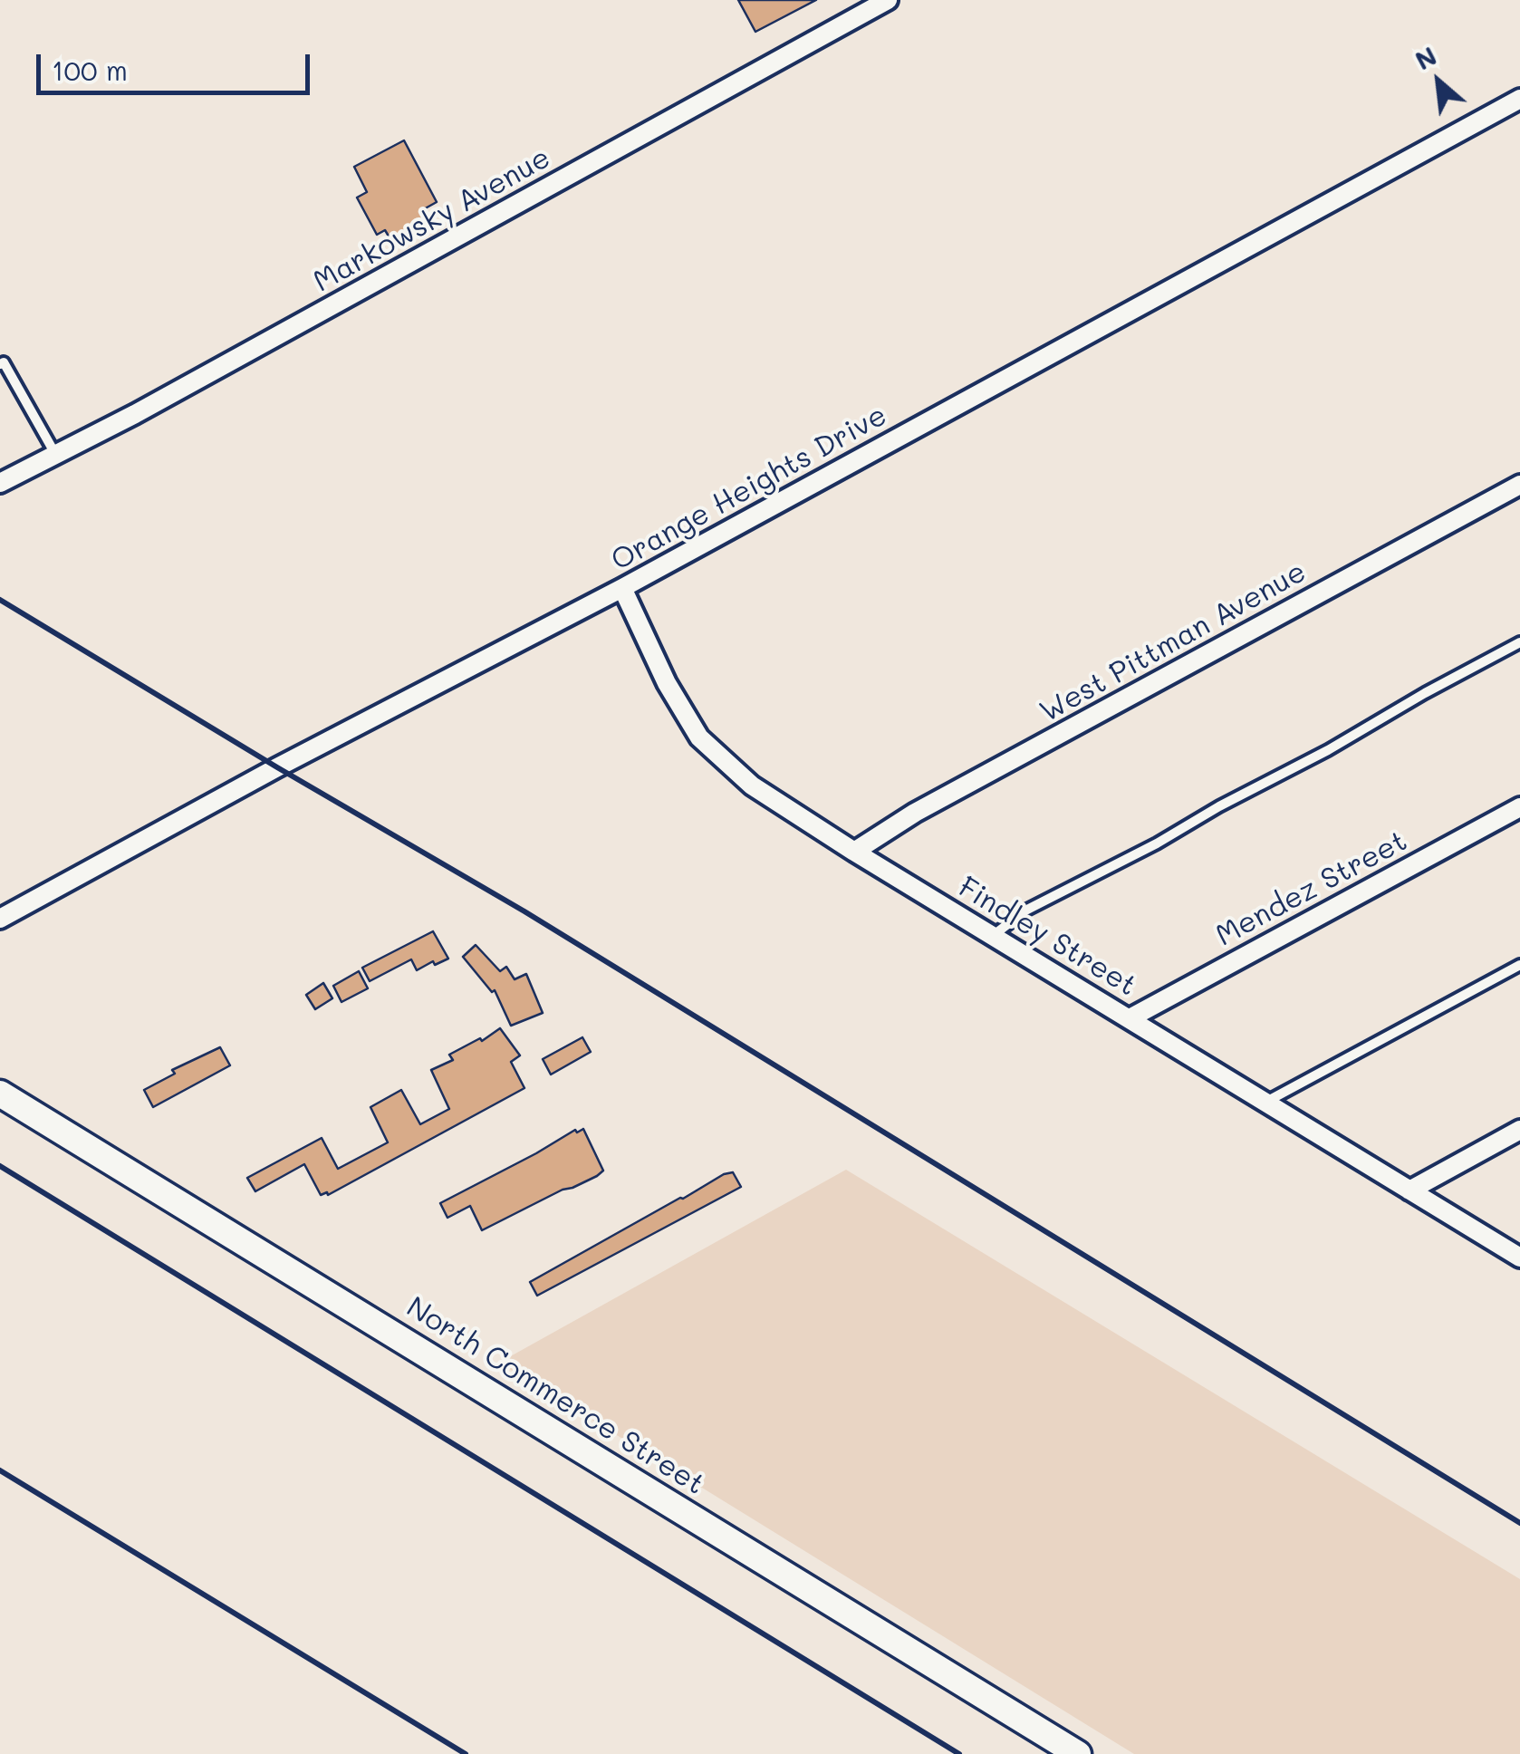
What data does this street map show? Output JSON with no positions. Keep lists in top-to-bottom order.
{
  "streets": {
    "main road": ["North Commerce Street"],
    "street": [
      "Markowsky Avenue",
      "Orange Heights Drive",
      "West Pittman Avenue",
      "Mendez Street",
      "Findley Street"
    ]
  },
  "crossings": [
    ["Orange Heights Drive", "Findley Street"],
    ["West Pittman Avenue", "Findley Street"],
    ["Mendez Street", "Findley Street"]
  ],
  "scale_bar": "100 m",
  "north": "top left"
}
